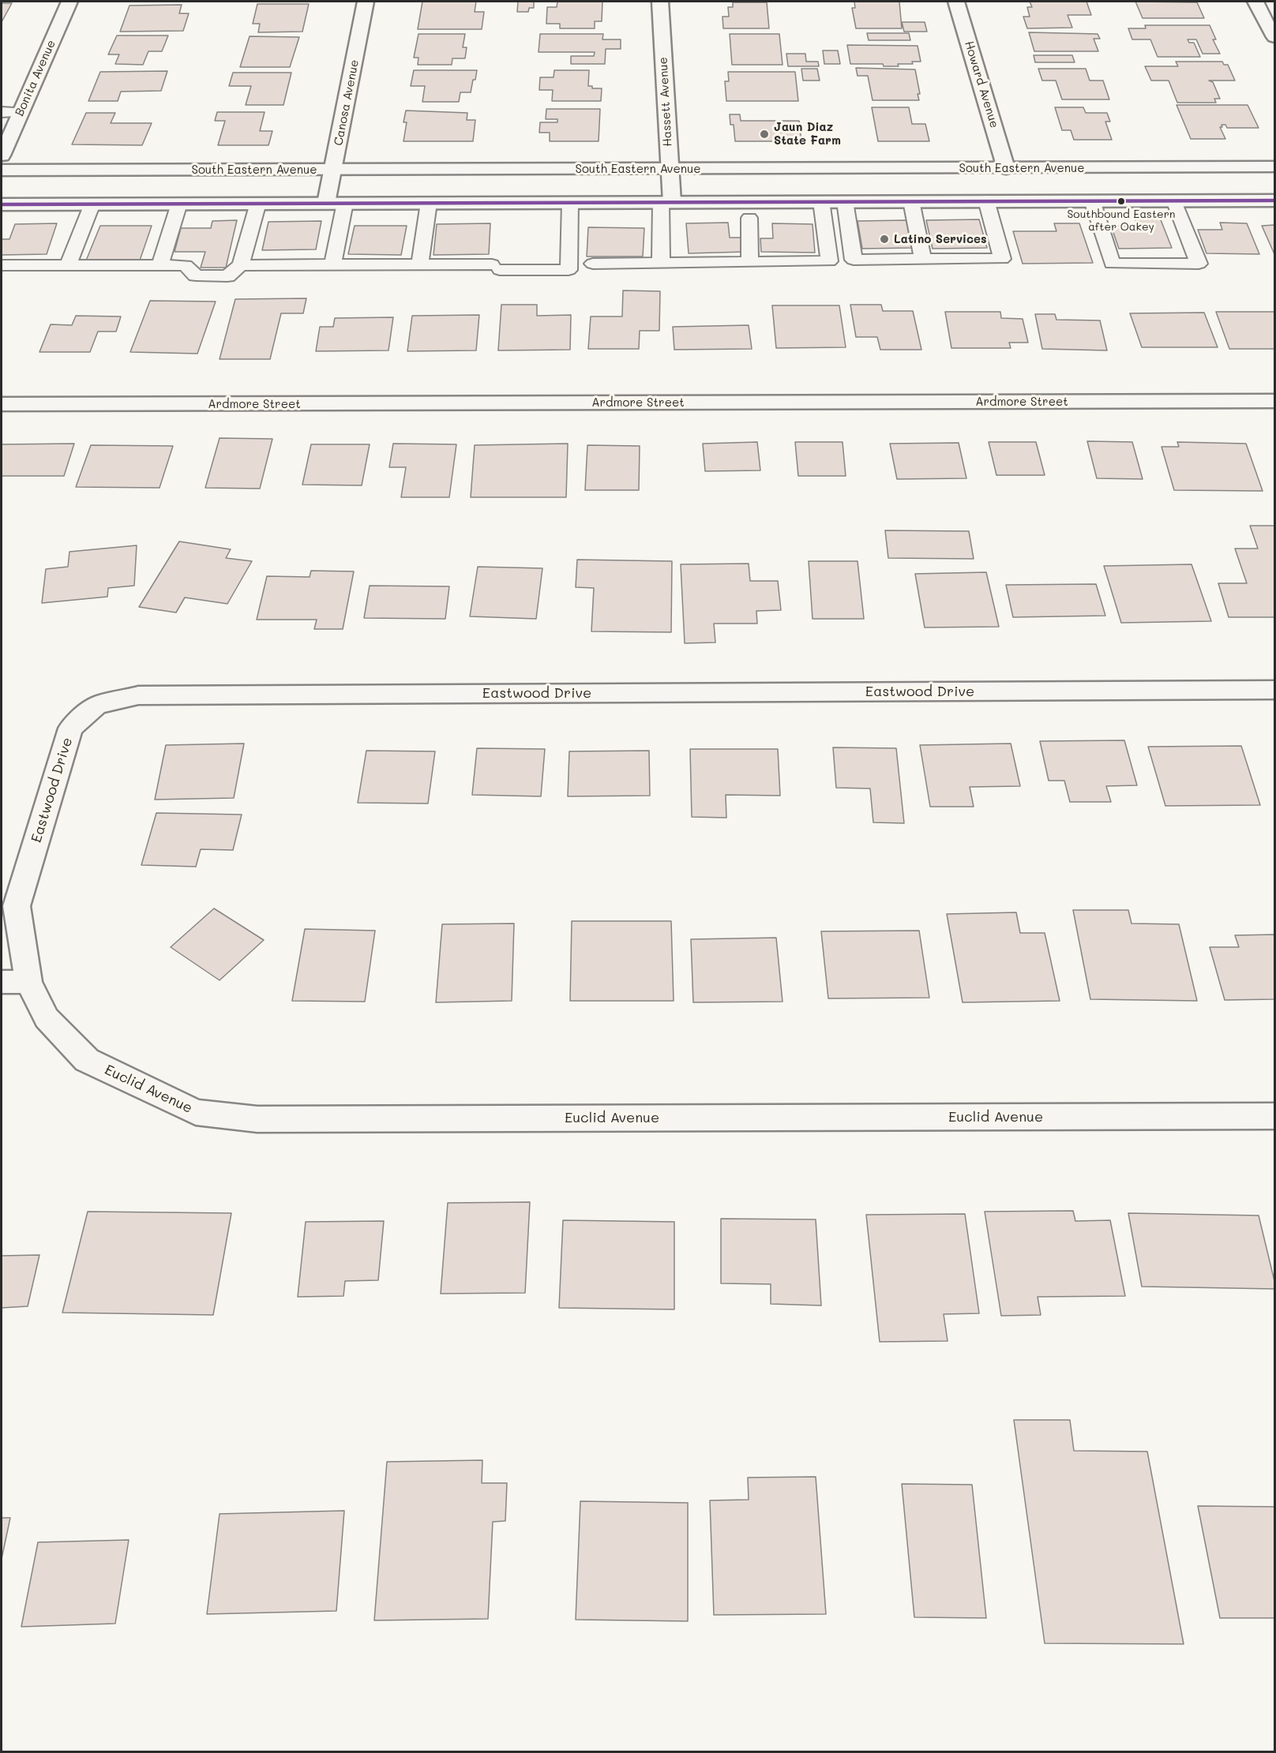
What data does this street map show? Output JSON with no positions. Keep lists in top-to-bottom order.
{
  "streets": {
    "street": [
      "Bonita Avenue",
      "Howard Avenue",
      "Hassett Avenue",
      "Canosa Avenue",
      "South Eastern Avenue",
      "Ardmore Street",
      "Eastwood Drive",
      "Euclid Avenue"
    ]
  },
  "crossings": [
    ["Howard Avenue", "South Eastern Avenue"],
    ["Hassett Avenue", "South Eastern Avenue"],
    ["Canosa Avenue", "South Eastern Avenue"],
    ["Eastwood Drive", "Euclid Avenue"]
  ],
  "places": ["Jaun Diaz State Farm", "Southbound Eastern after Oakey", "Latino Services"]
}
